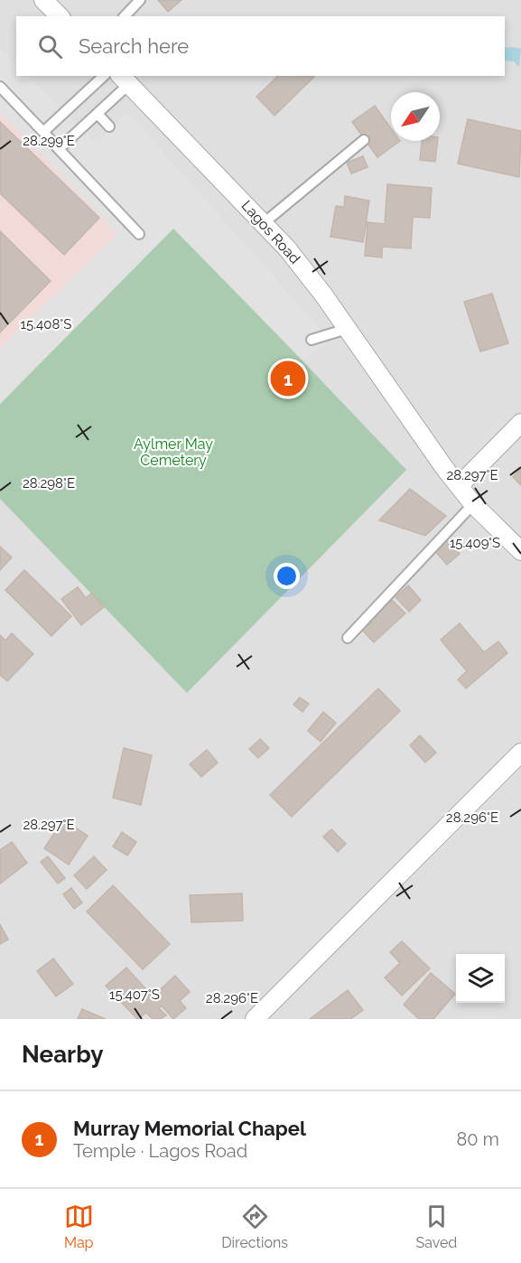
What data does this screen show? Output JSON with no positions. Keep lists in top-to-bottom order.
{
  "streets": {
    "street": ["Lagos Road"]
  },
  "parks": ["Aylmer May Cemetery"],
  "north": "bottom left",
  "page": {
    "search": "Search here",
    "pins": "1",
    "heading": "Nearby",
    "list": [
      {
        "mark": "1",
        "name": "Murray Memorial Chapel",
        "note": "Temple · Lagos Road",
        "value": "80 m"
      }
    ],
    "nav": ["Map", "Directions", "Saved"]
  },
  "coordinates": [
    "28.299°E",
    "15.408°S",
    "28.297°E",
    "28.298°E",
    "15.409°S",
    "28.296°E",
    "15.407°S"
  ]
}
